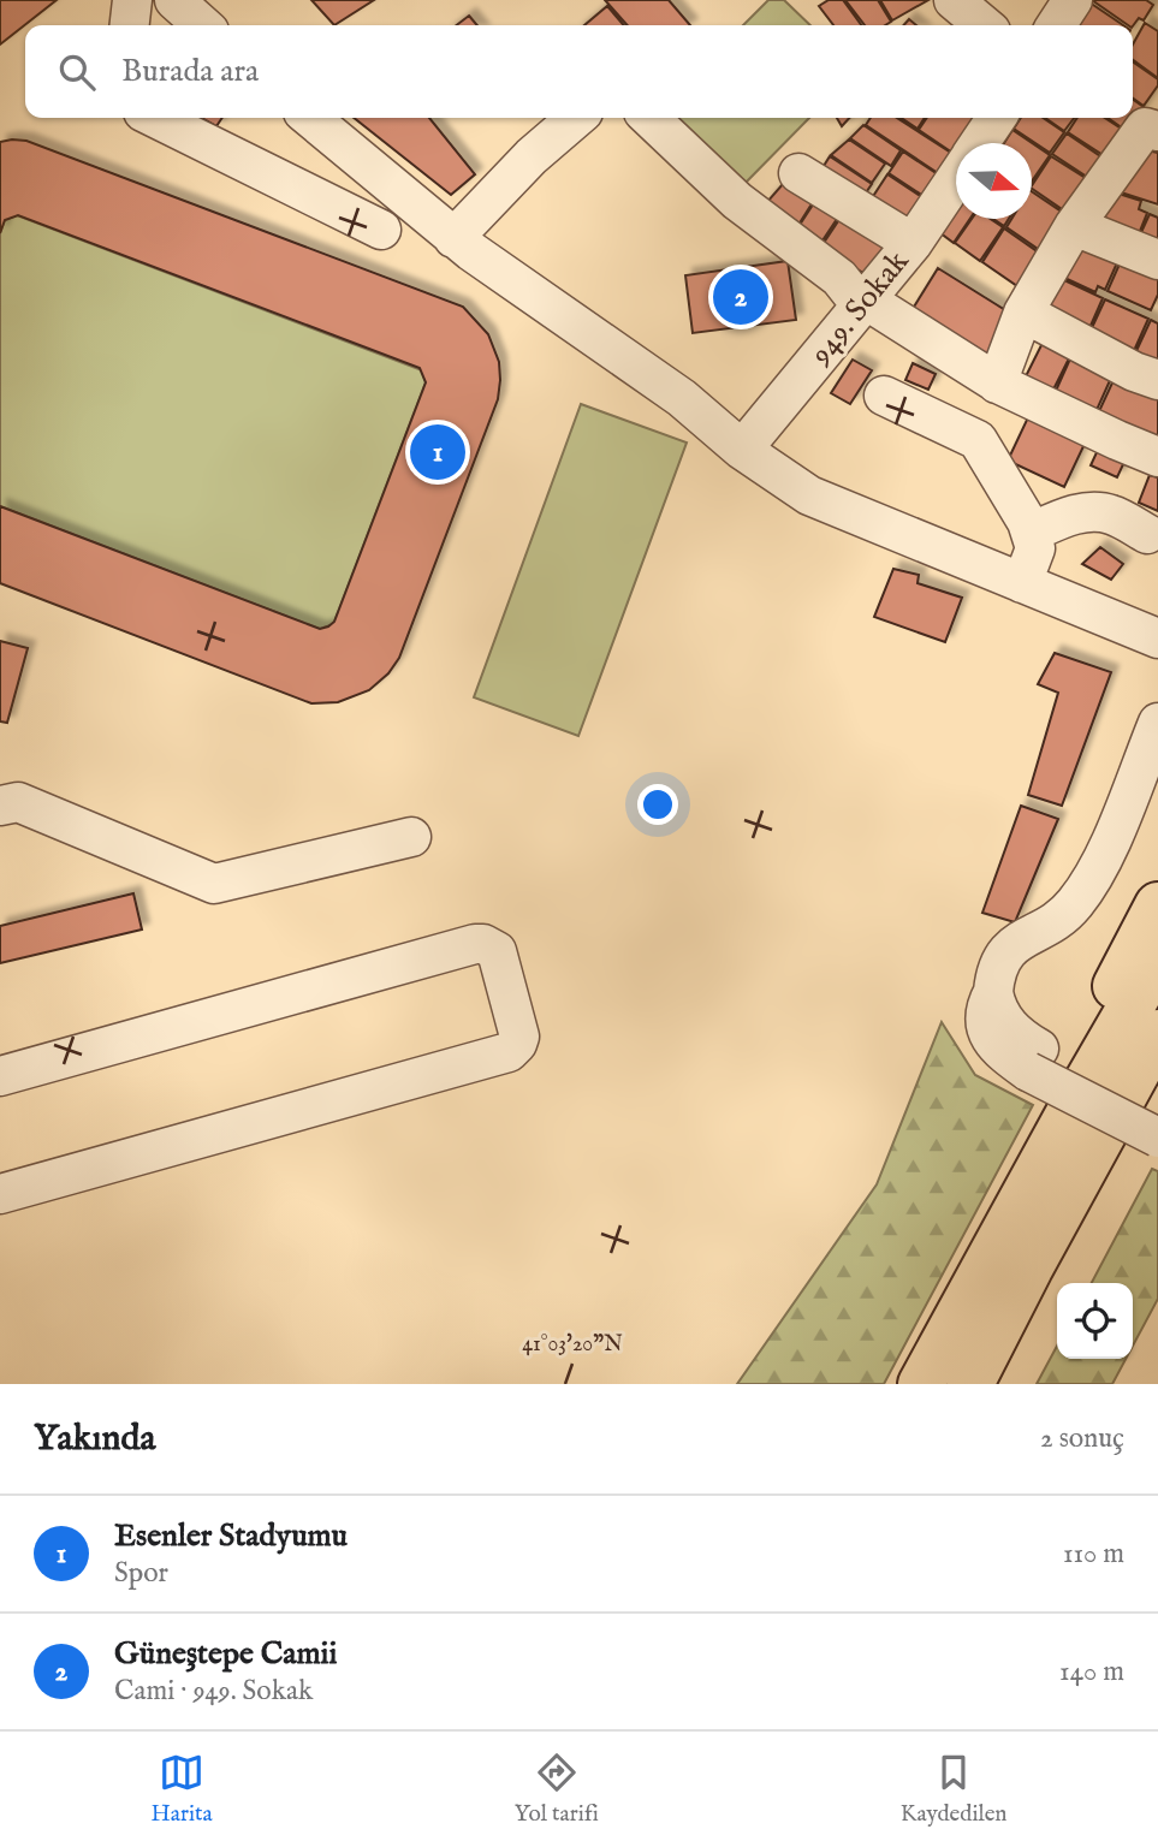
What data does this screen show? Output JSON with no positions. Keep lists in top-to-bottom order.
{
  "streets": {
    "street": ["949. Sokak"]
  },
  "north": "right",
  "page": {
    "search": "Burada ara",
    "pins": ["2", "1"],
    "heading": ["Yakında", "2 sonuç"],
    "list": [
      {
        "mark": "1",
        "name": "Esenler Stadyumu",
        "note": "Spor",
        "value": "110 m"
      },
      {
        "mark": "2",
        "name": "Güneştepe Camii",
        "note": "Cami · 949. Sokak",
        "value": "140 m"
      }
    ],
    "nav": ["Harita", "Yol tarifi", "Kaydedilen"]
  },
  "coordinates": ["41°03'20\"N"]
}
